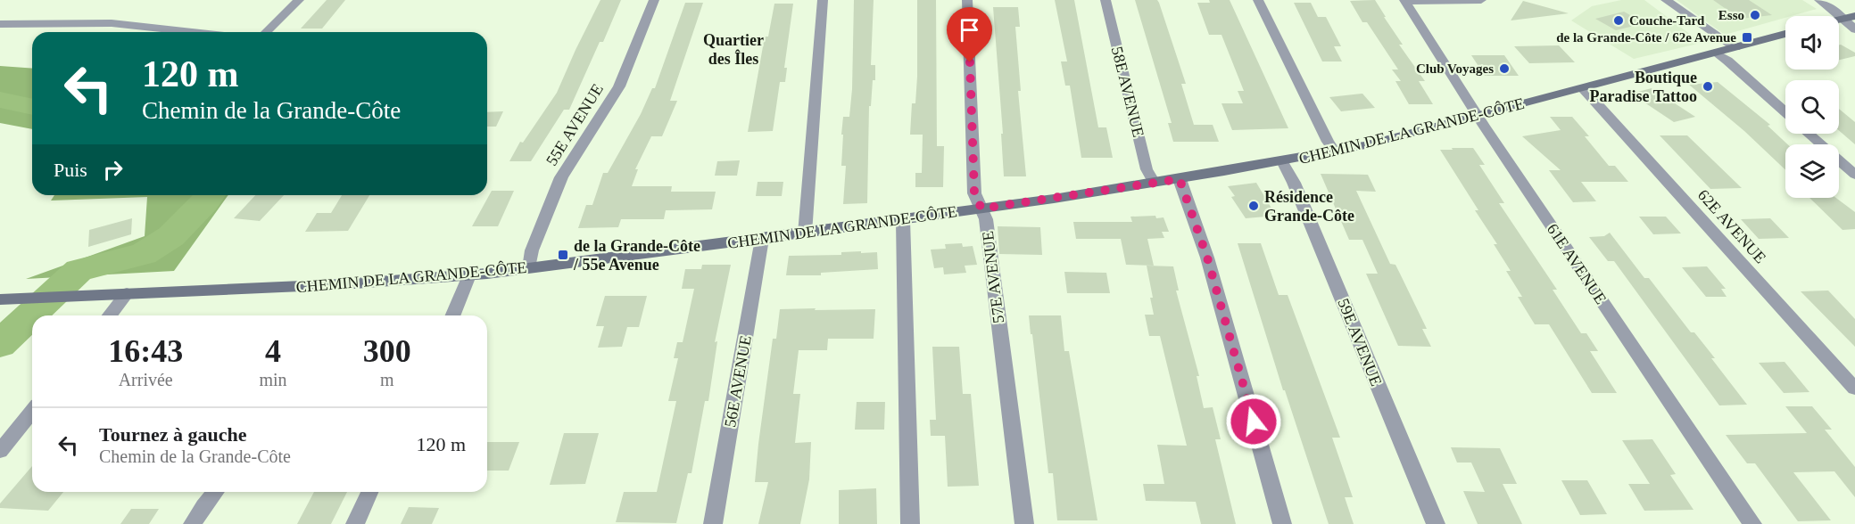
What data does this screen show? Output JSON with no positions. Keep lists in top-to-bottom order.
{
  "streets": {
    "main road": ["CHEMIN DE LA GRANDE-CÔTE"],
    "street": [
      "58E AVENUE",
      "55E AVENUE",
      "62E AVENUE",
      "61E AVENUE",
      "57E AVENUE",
      "59E AVENUE",
      "56E AVENUE"
    ]
  },
  "crossings": [
    ["58E AVENUE", "CHEMIN DE LA GRANDE-CÔTE"],
    ["55E AVENUE", "CHEMIN DE LA GRANDE-CÔTE"],
    ["CHEMIN DE LA GRANDE-CÔTE", "62E AVENUE"],
    ["CHEMIN DE LA GRANDE-CÔTE", "61E AVENUE"],
    ["CHEMIN DE LA GRANDE-CÔTE", "57E AVENUE"],
    ["CHEMIN DE LA GRANDE-CÔTE", "59E AVENUE"],
    ["CHEMIN DE LA GRANDE-CÔTE", "56E AVENUE"]
  ],
  "districts": ["Quartier des Îles"],
  "places": {
    "other": [
      "Esso",
      "Couche-Tard",
      "Club Voyages",
      "Boutique Paradise Tattoo",
      "Résidence Grande-Côte"
    ],
    "transit": ["de la Grande-Côte / 62e Avenue", "de la Grande-Côte / 55e Avenue"]
  },
  "page": {
    "turn": ["120 m", "Chemin de la Grande-Côte"],
    "then": "Puis",
    "eta": [
      "16:43",
      "Arrivée",
      "4",
      "min",
      "300",
      "m"
    ],
    "list": [
      {
        "name": "Tournez à gauche",
        "note": "Chemin de la Grande-Côte",
        "value": "120 m"
      }
    ]
  }
}
